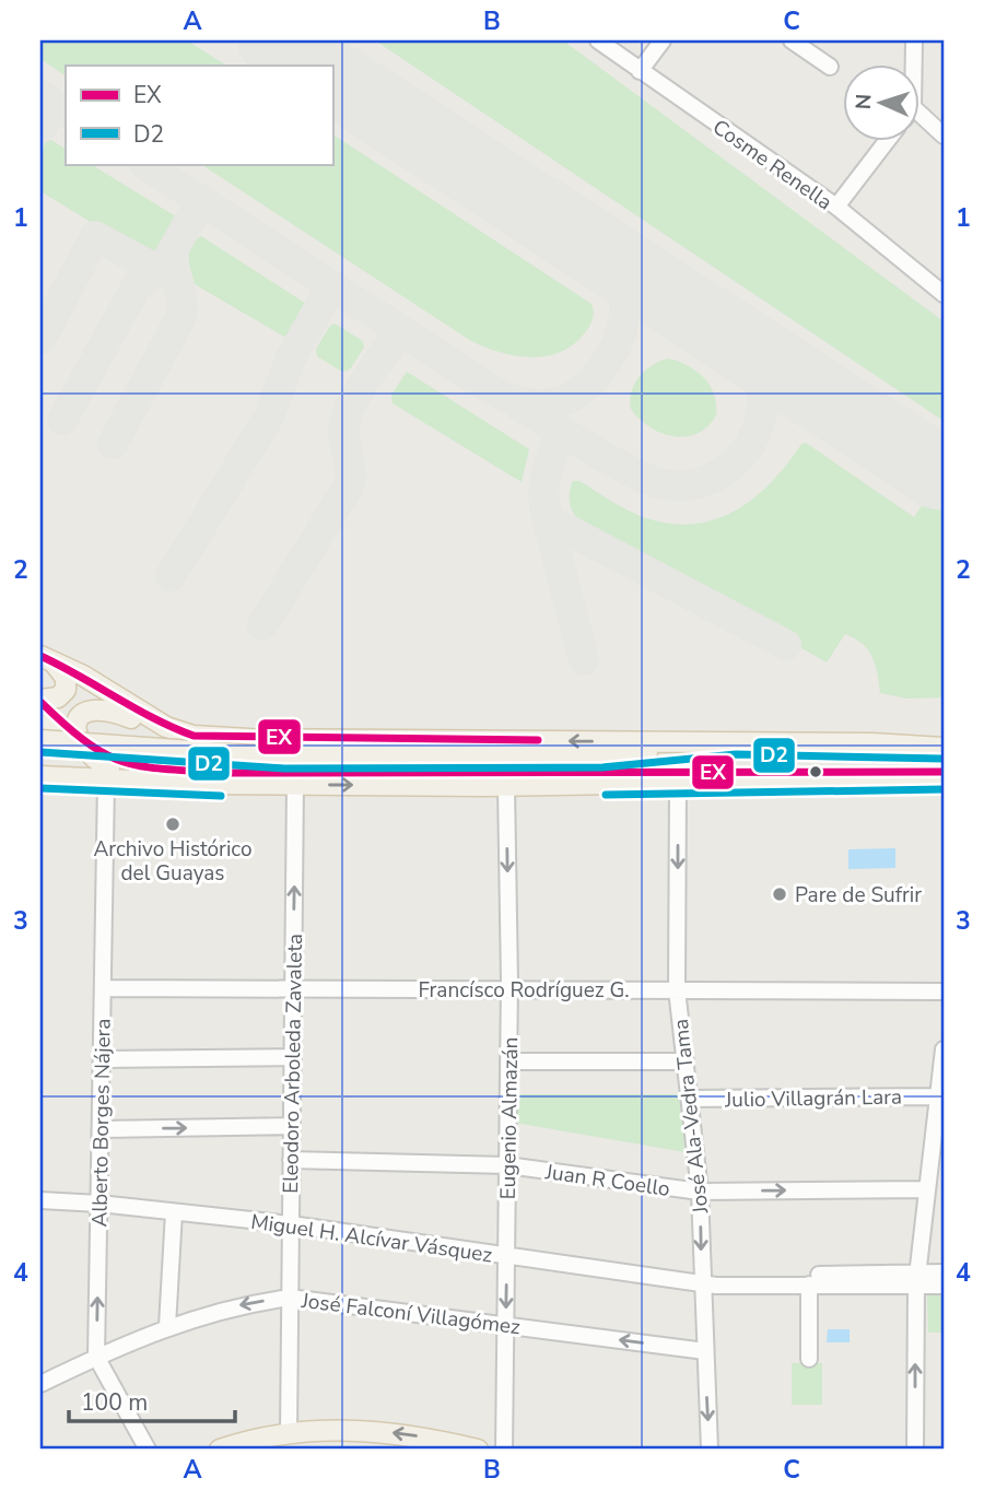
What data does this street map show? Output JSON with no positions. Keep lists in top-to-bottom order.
{
  "streets": {
    "street": [
      "Cosme Renella",
      "Francísco Rodríguez G.",
      "Eleodoro Arboleda Zavaleta",
      "Julio Villagrán Lara",
      "José Ala-Vedra Tama",
      "Eugenio Almazán",
      "Alberto Borges Nájera",
      "Juan R Coello",
      "Miguel H. Alcívar Vásquez",
      "José Falconí Villagómez"
    ]
  },
  "crossings": [
    ["Francísco Rodríguez G.", "Eleodoro Arboleda Zavaleta"],
    ["Francísco Rodríguez G.", "José Ala-Vedra Tama"],
    ["Francísco Rodríguez G.", "Eugenio Almazán"],
    ["Francísco Rodríguez G.", "Alberto Borges Nájera"],
    ["Eleodoro Arboleda Zavaleta", "Juan R Coello"],
    ["Eleodoro Arboleda Zavaleta", "Miguel H. Alcívar Vásquez"],
    ["Eleodoro Arboleda Zavaleta", "José Falconí Villagómez"],
    ["Julio Villagrán Lara", "José Ala-Vedra Tama"],
    ["José Ala-Vedra Tama", "Juan R Coello"],
    ["José Ala-Vedra Tama", "Miguel H. Alcívar Vásquez"],
    ["José Ala-Vedra Tama", "José Falconí Villagómez"],
    ["Eugenio Almazán", "Juan R Coello"],
    ["Eugenio Almazán", "Miguel H. Alcívar Vásquez"],
    ["Eugenio Almazán", "José Falconí Villagómez"],
    ["Alberto Borges Nájera", "Miguel H. Alcívar Vásquez"],
    ["Alberto Borges Nájera", "José Falconí Villagómez"]
  ],
  "one_way": [
    "José Ala-Vedra Tama",
    "Eugenio Almazán",
    "Juan R Coello",
    "José Falconí Villagómez"
  ],
  "places": ["Archivo Histórico del Guayas", "Pare de Sufrir"],
  "lines": ["transit line EX", "transit line D2"],
  "legend": ["EX", "D2"],
  "scale_bar": "100 m",
  "north": "left",
  "grid": {
    "columns": ["A", "B", "C"],
    "rows": [
      "1",
      "2",
      "3",
      "4"
    ]
  }
}
